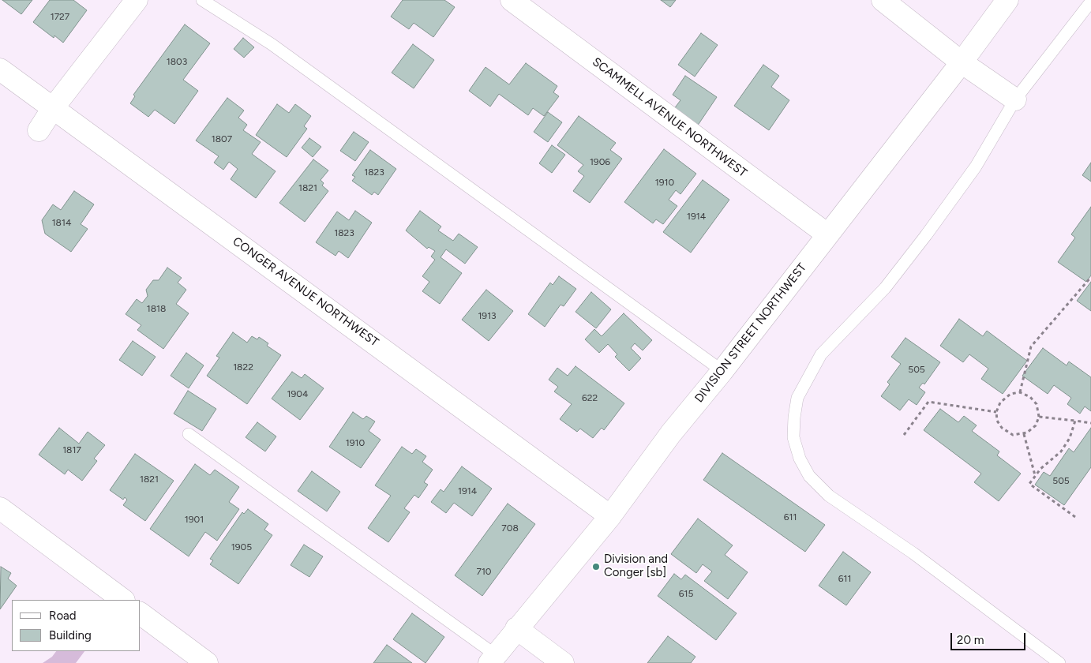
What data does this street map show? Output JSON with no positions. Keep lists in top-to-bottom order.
{
  "streets": {
    "street": ["SCAMMELL AVENUE NORTHWEST", "CONGER AVENUE NORTHWEST", "DIVISION STREET NORTHWEST"]
  },
  "crossings": [
    ["SCAMMELL AVENUE NORTHWEST", "DIVISION STREET NORTHWEST"],
    ["CONGER AVENUE NORTHWEST", "DIVISION STREET NORTHWEST"]
  ],
  "places": ["Division and Conger [sb]"],
  "house_numbers": [
    "1727",
    "1803",
    "1807",
    "1906",
    "1823",
    "1910",
    "1821",
    "1914",
    "1814",
    "1823",
    "1818",
    "1913",
    "1822",
    "505",
    "1904",
    "622",
    "1910",
    "1817",
    "1821",
    "505",
    "1914",
    "611",
    "1901",
    "708",
    "1905",
    "710",
    "611",
    "615"
  ],
  "legend": ["Road", "Building"],
  "scale_bar": "20 m"
}
